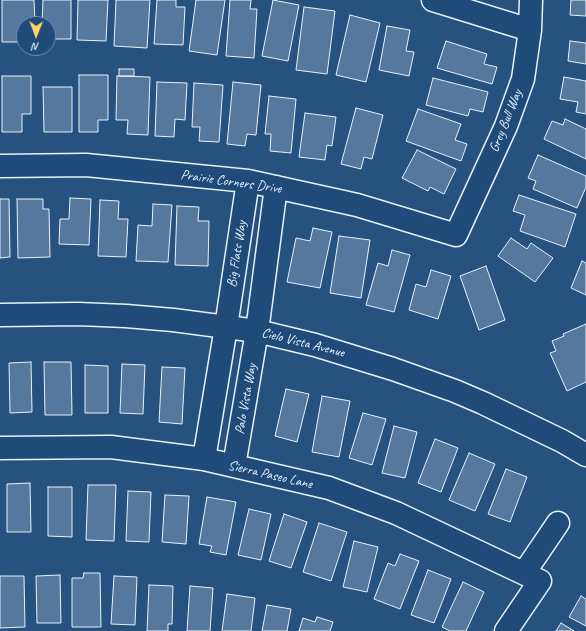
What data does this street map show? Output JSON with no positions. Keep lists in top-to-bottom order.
{
  "streets": {
    "street": [
      "Grey Bull Way",
      "Prairie Corners Drive",
      "Big Flats Way",
      "Cielo Vista Avenue",
      "Palo Vista Way",
      "Sierra Paseo Lane"
    ]
  },
  "crossings": [
    ["Grey Bull Way", "Prairie Corners Drive"],
    ["Prairie Corners Drive", "Big Flats Way"],
    ["Big Flats Way", "Cielo Vista Avenue"],
    ["Big Flats Way", "Palo Vista Way"],
    ["Cielo Vista Avenue", "Palo Vista Way"],
    ["Palo Vista Way", "Sierra Paseo Lane"]
  ],
  "north": "bottom"
}
